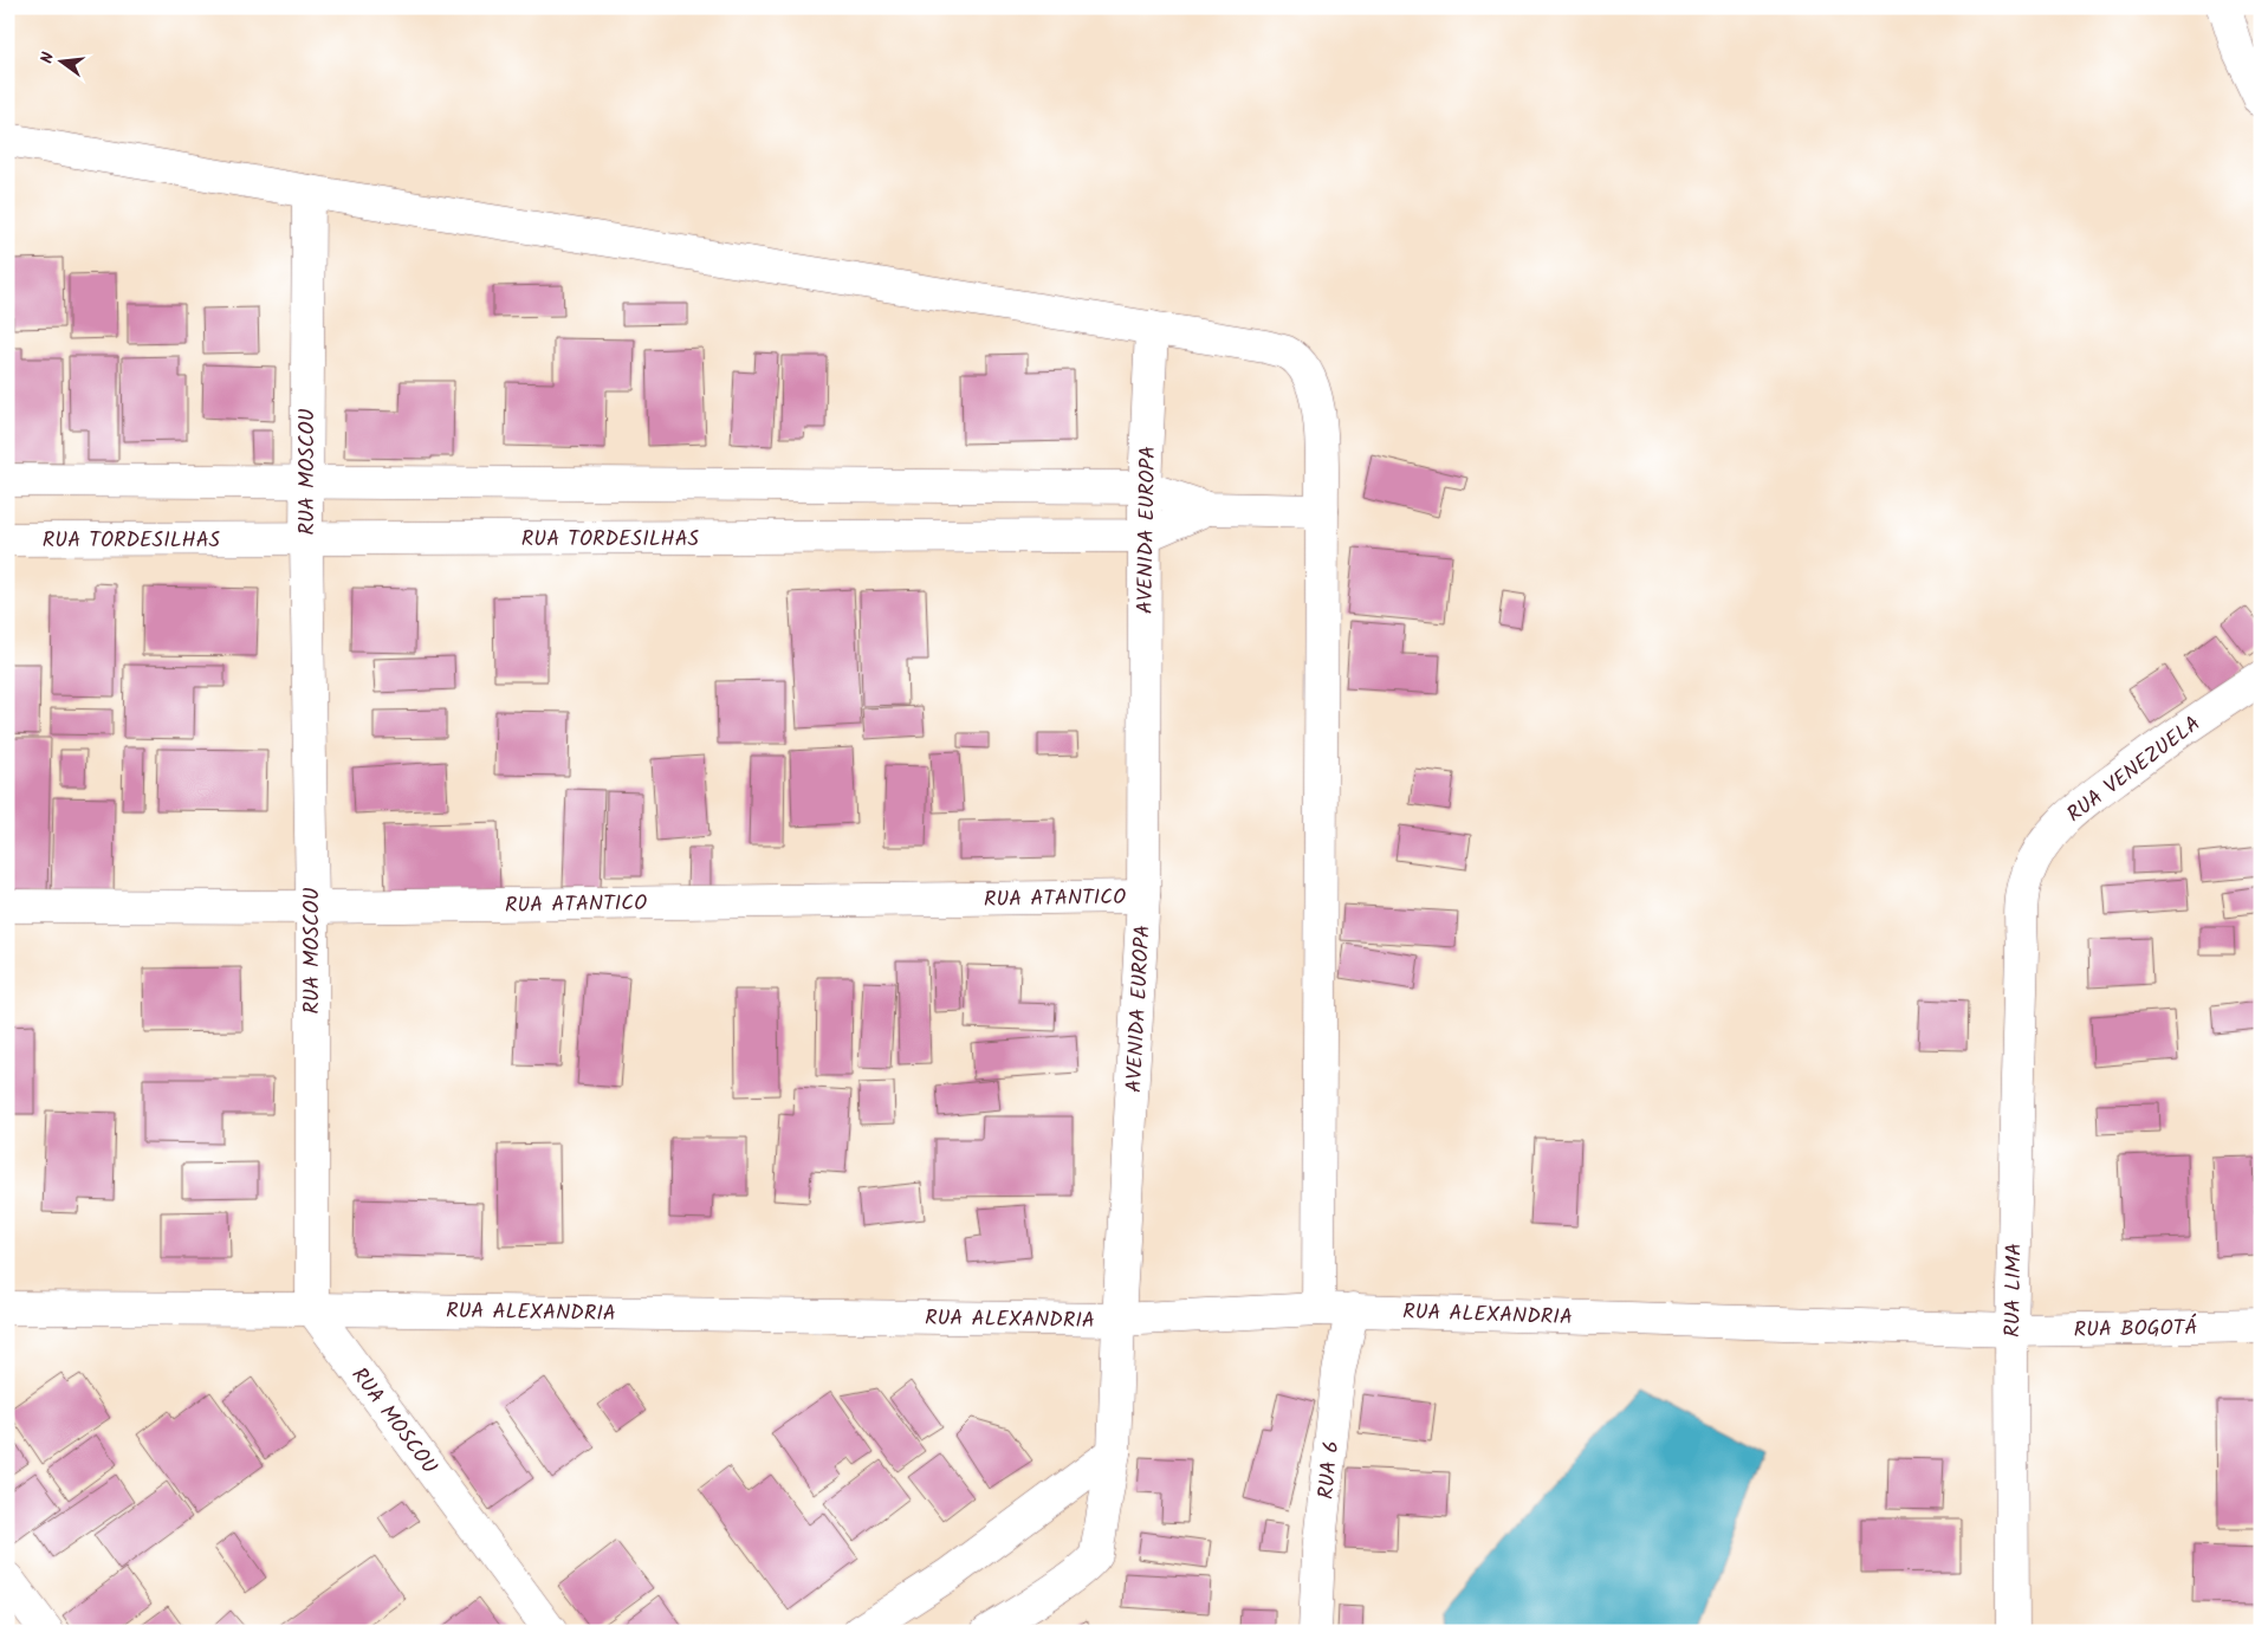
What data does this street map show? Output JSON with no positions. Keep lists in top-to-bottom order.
{
  "streets": {
    "street": [
      "RUA MOSCOU",
      "AVENIDA EUROPA",
      "RUA TORDESILHAS",
      "RUA VENEZUELA",
      "RUA ATANTICO",
      "RUA LIMA",
      "RUA ALEXANDRIA",
      "RUA BOGOTÁ",
      "RUA 6"
    ]
  },
  "crossings": [
    ["RUA MOSCOU", "RUA TORDESILHAS"],
    ["RUA MOSCOU", "RUA ATANTICO"],
    ["RUA MOSCOU", "RUA ALEXANDRIA"],
    ["AVENIDA EUROPA", "RUA TORDESILHAS"],
    ["AVENIDA EUROPA", "RUA ATANTICO"],
    ["AVENIDA EUROPA", "RUA ALEXANDRIA"],
    ["RUA VENEZUELA", "RUA LIMA"],
    ["RUA LIMA", "RUA ALEXANDRIA"],
    ["RUA LIMA", "RUA BOGOTÁ"],
    ["RUA ALEXANDRIA", "RUA BOGOTÁ"],
    ["RUA ALEXANDRIA", "RUA 6"]
  ],
  "north": "left"
}
